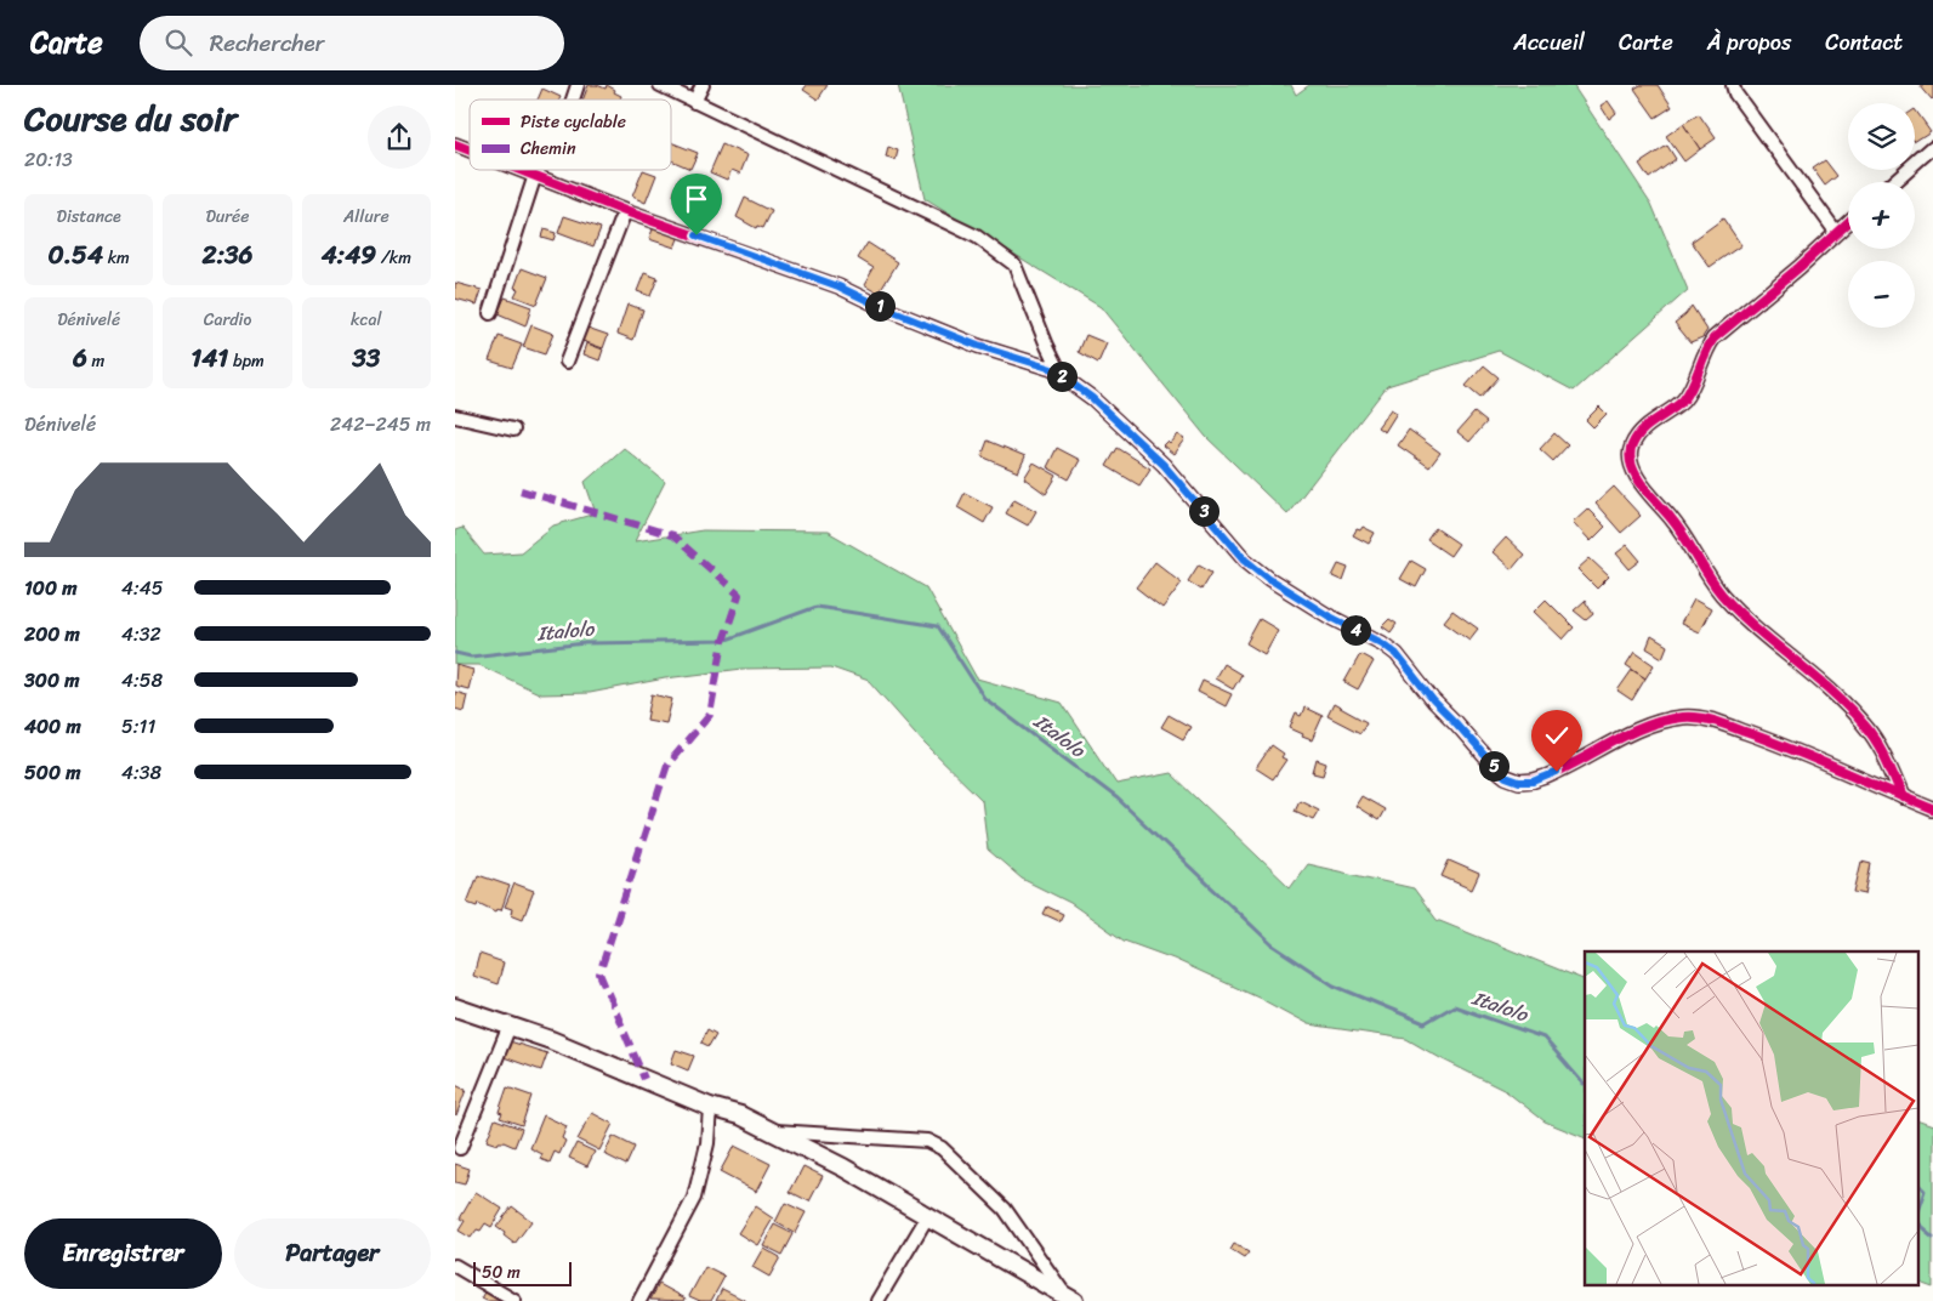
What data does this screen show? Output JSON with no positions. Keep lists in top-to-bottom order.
{
  "water": ["Italolo"],
  "legend": ["Piste cyclable", "Chemin"],
  "scale_bar": "50 m",
  "page": {
    "header": "Carte",
    "search": "Rechercher",
    "nav": [
      "Accueil",
      "Carte",
      "À propos",
      "Contact"
    ],
    "heading": ["Course du soir", "20:13"],
    "map_buttons": ["+", "−"],
    "stats": [
      ["Distance", "0.54 km"],
      ["Durée", "2:36"],
      ["Allure", "4:49 /km"],
      ["Dénivelé", "6 m"],
      ["Cardio", "141 bpm"],
      ["kcal", "33"]
    ],
    "pins": [
      "1",
      "2",
      "3",
      "4",
      "5"
    ],
    "chart": ["Dénivelé", "242–245 m"],
    "list": [
      {
        "name": "100 m",
        "note": "4:45"
      },
      {
        "name": "200 m",
        "note": "4:32"
      },
      {
        "name": "300 m",
        "note": "4:58"
      },
      {
        "name": "400 m",
        "note": "5:11"
      },
      {
        "name": "500 m",
        "note": "4:38"
      }
    ],
    "buttons": ["Enregistrer", "Partager"],
    "scale": "50 m"
  }
}
